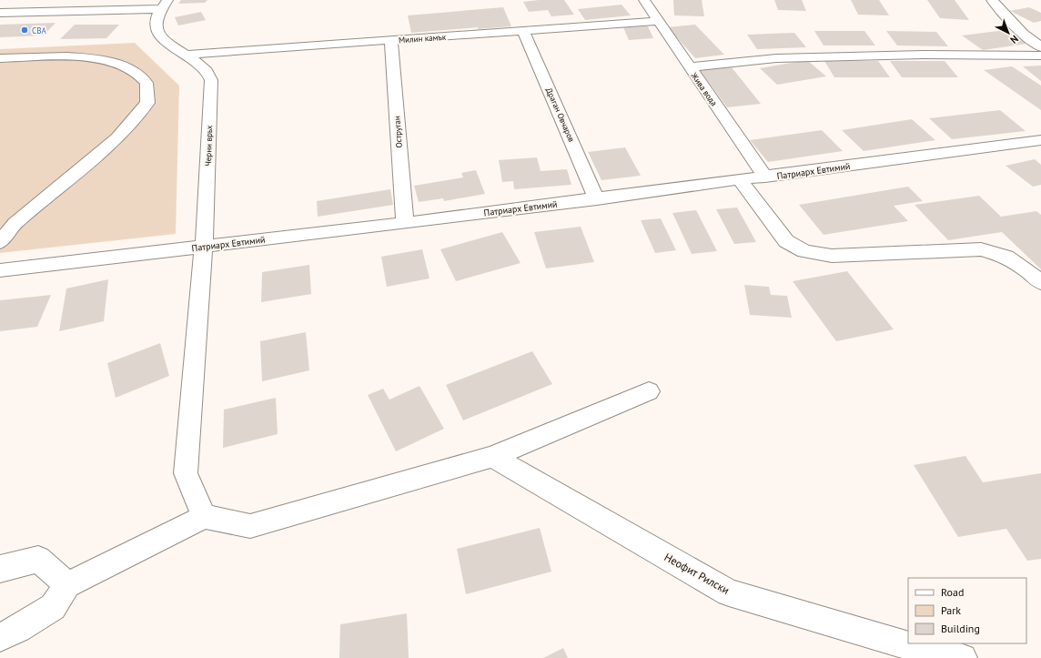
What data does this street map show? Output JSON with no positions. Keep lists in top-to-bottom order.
{
  "streets": {
    "street": [
      "Милин камък",
      "Жива вода",
      "Драган Овчаров",
      "Оструган",
      "Черни връх",
      "Патриарх Евтимий",
      "Неофит Рилски"
    ]
  },
  "crossings": [
    ["Милин камък", "Жива вода"],
    ["Милин камък", "Драган Овчаров"],
    ["Милин камък", "Оструган"],
    ["Милин камък", "Черни връх"],
    ["Жива вода", "Патриарх Евтимий"],
    ["Драган Овчаров", "Патриарх Евтимий"],
    ["Оструган", "Патриарх Евтимий"],
    ["Черни връх", "Патриарх Евтимий"]
  ],
  "places": ["CBA"],
  "legend": ["Road", "Park", "Building"],
  "north": "bottom right"
}
